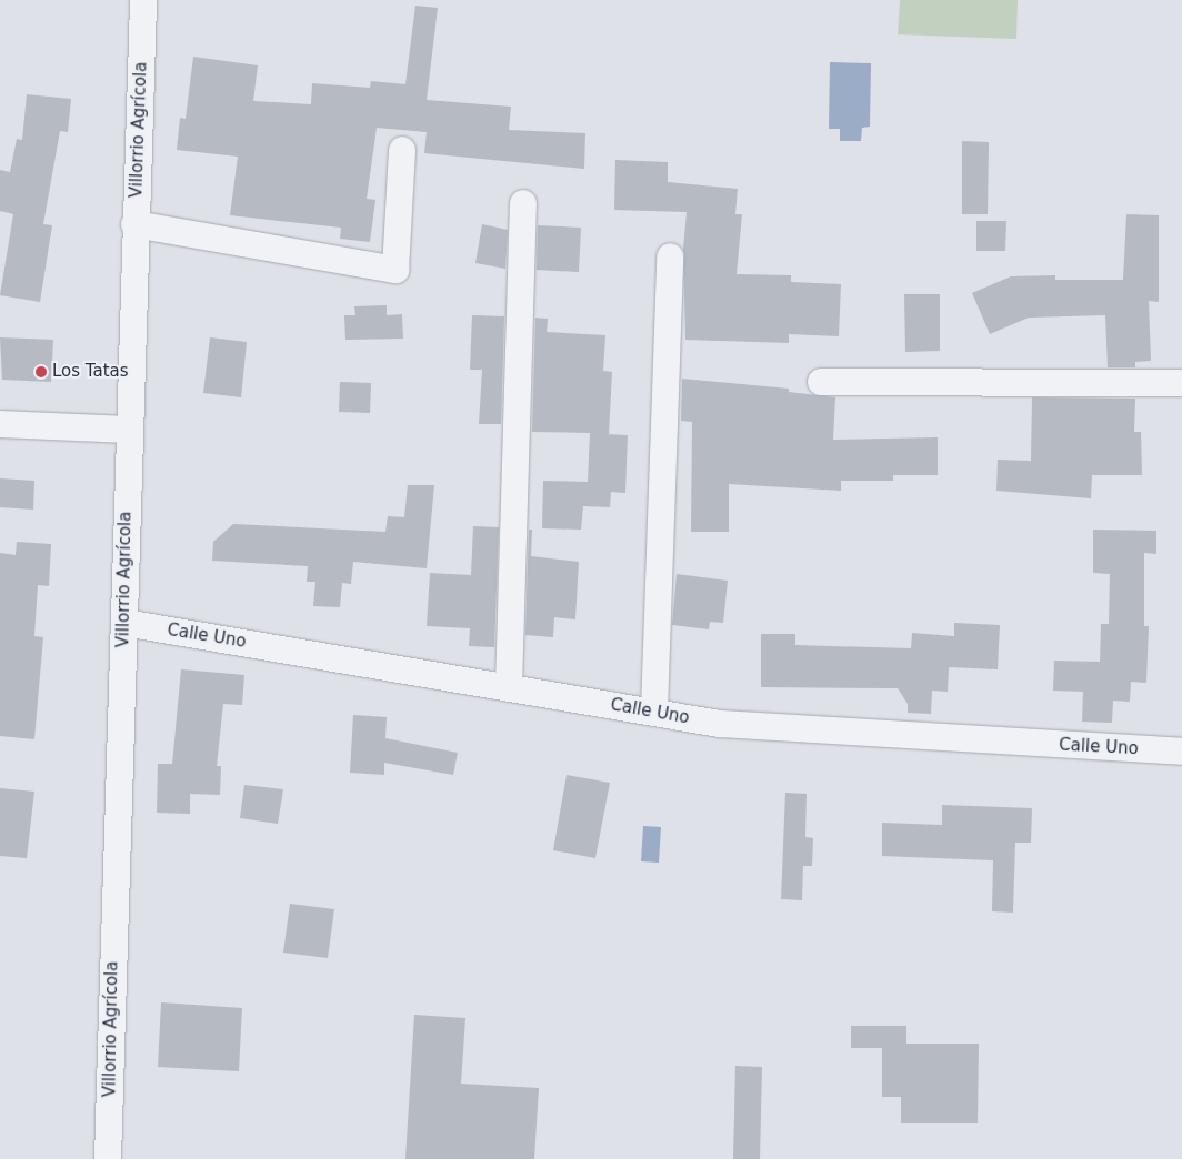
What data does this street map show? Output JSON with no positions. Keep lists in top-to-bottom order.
{
  "streets": {
    "street": ["Villorrio Agrícola", "Calle Uno"]
  },
  "crossings": [
    ["Villorrio Agrícola", "Calle Uno"]
  ],
  "places": ["Los Tatas"]
}
